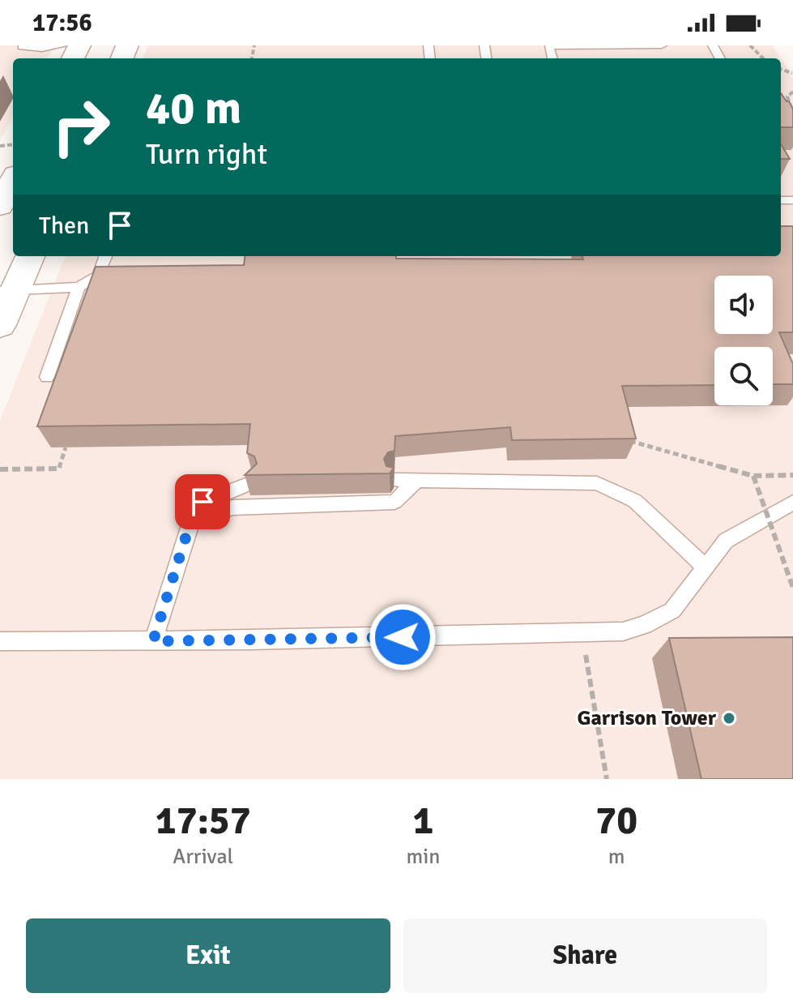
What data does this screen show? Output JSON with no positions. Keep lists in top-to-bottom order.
{
  "places": ["Garrison Tower"],
  "page": {
    "status": "17:56",
    "turn": ["40 m", "Turn right"],
    "then": "Then",
    "eta": [
      "17:57",
      "Arrival",
      "1",
      "min",
      "70",
      "m"
    ],
    "buttons": ["Exit", "Share"]
  }
}
